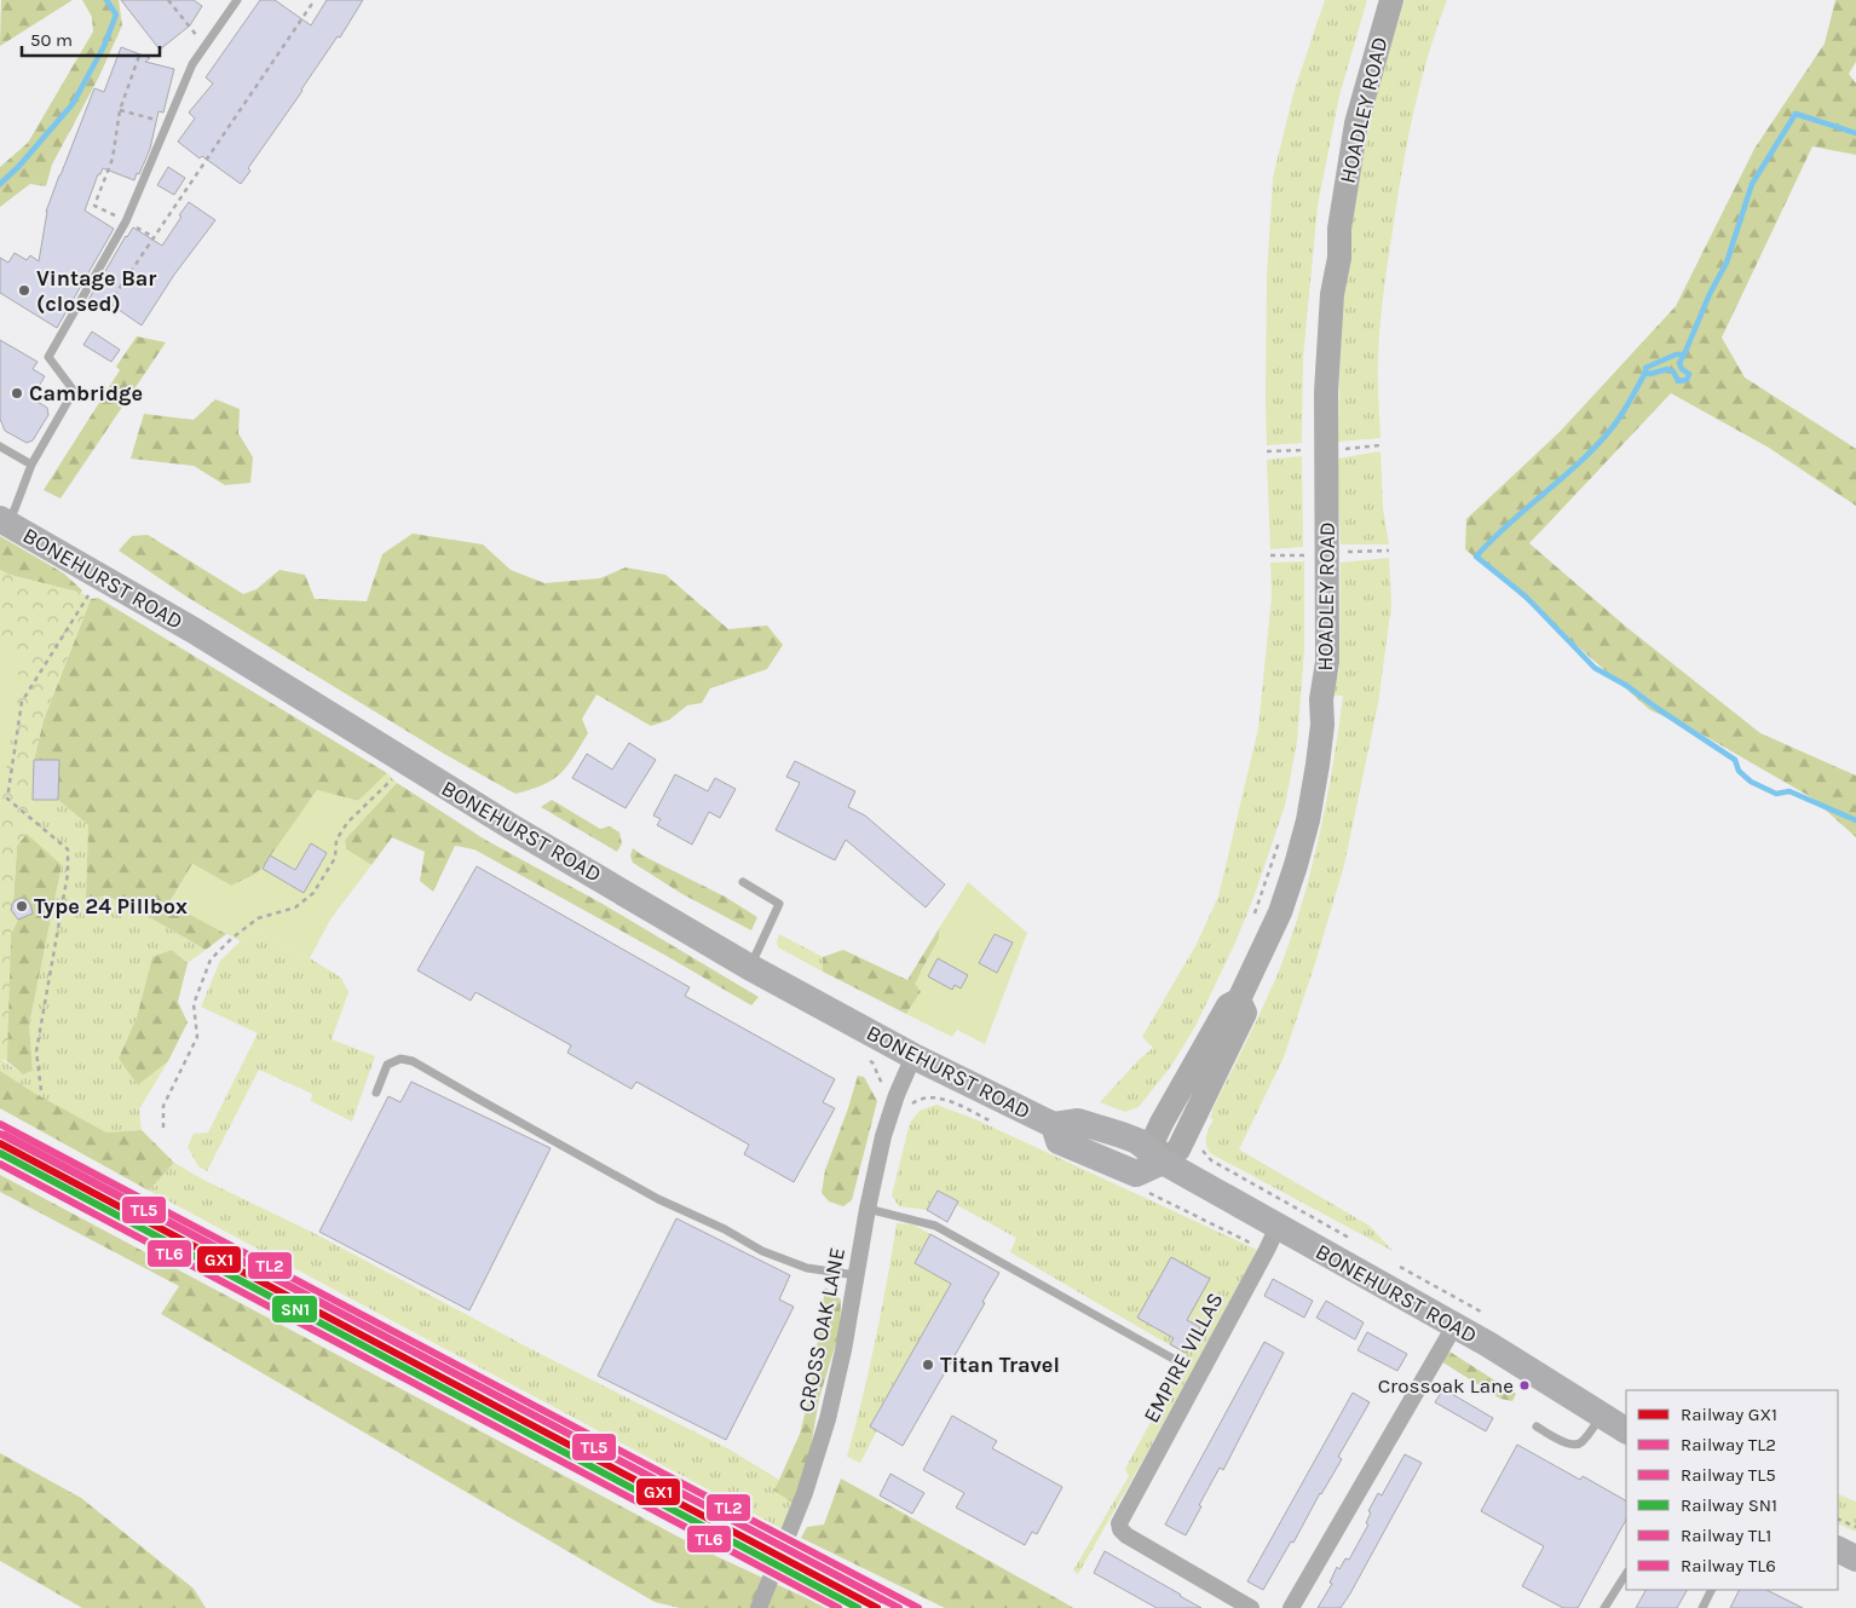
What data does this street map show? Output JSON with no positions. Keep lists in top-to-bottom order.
{
  "streets": {
    "main road": ["BONEHURST ROAD"],
    "street": ["HOADLEY ROAD", "CROSS OAK LANE", "EMPIRE VILLAS"]
  },
  "crossings": [
    ["HOADLEY ROAD", "BONEHURST ROAD"],
    ["BONEHURST ROAD", "CROSS OAK LANE"],
    ["BONEHURST ROAD", "EMPIRE VILLAS"]
  ],
  "places": [
    "Vintage Bar (closed)",
    "Cambridge",
    "Type 24 Pillbox",
    "Titan Travel",
    "Crossoak Lane"
  ],
  "lines": [
    "rail line TL2",
    "rail line TL5",
    "rail line TL1",
    "rail line GX1",
    "rail line SN1",
    "rail line TL6"
  ],
  "legend": [
    "Railway GX1",
    "Railway TL2",
    "Railway TL5",
    "Railway SN1",
    "Railway TL1",
    "Railway TL6"
  ],
  "scale_bar": "50 m"
}
